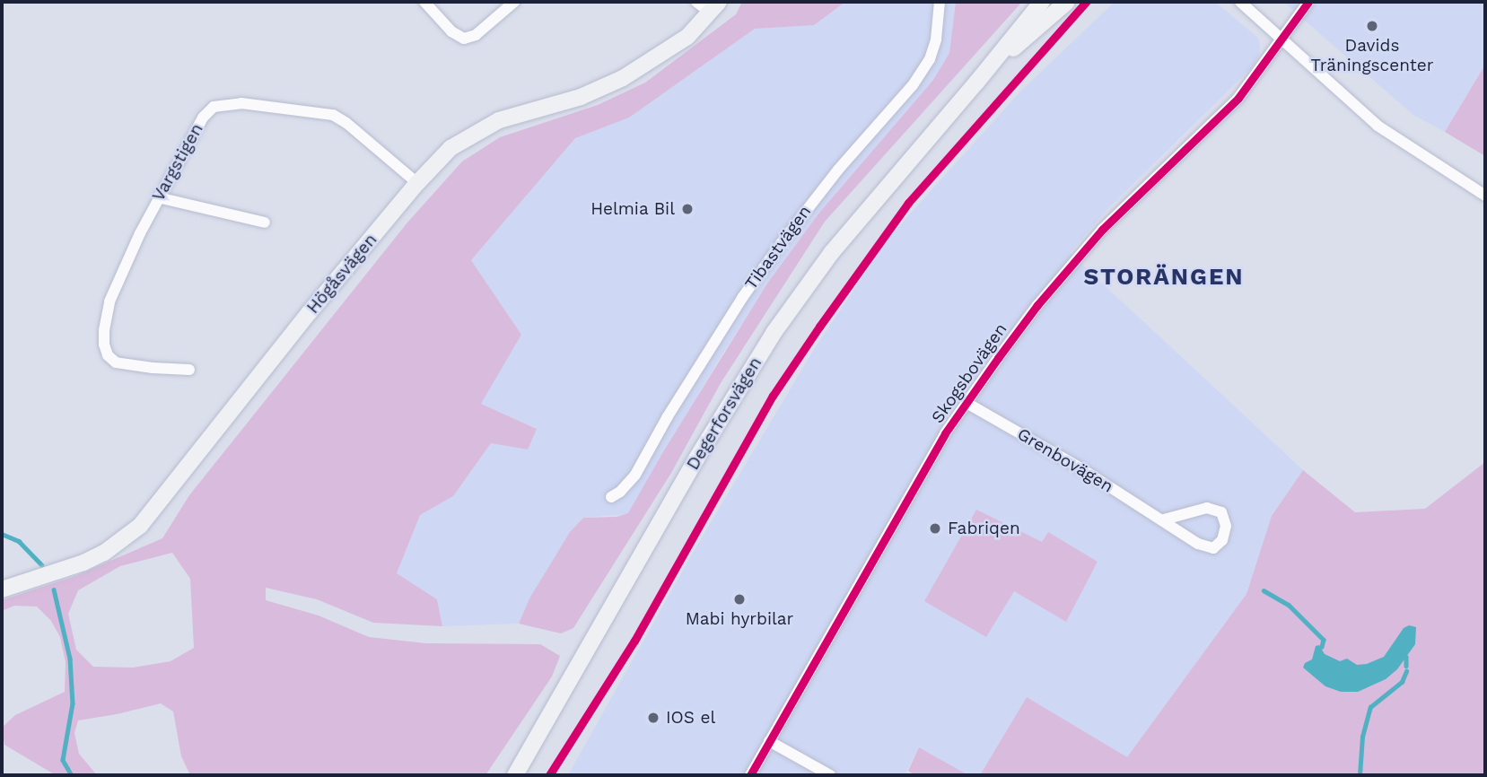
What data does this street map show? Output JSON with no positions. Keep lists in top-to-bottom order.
{
  "streets": {
    "main road": ["Högåsvägen", "Degerforsvägen"],
    "street": [
      "Vargstigen",
      "Tibastvägen",
      "Skogsbovägen",
      "Grenbovägen"
    ]
  },
  "crossings": [
    ["Vargstigen", "Högåsvägen"],
    ["Skogsbovägen", "Grenbovägen"]
  ],
  "districts": ["STORÄNGEN"],
  "places": [
    "Davids Träningscenter",
    "Helmia Bil",
    "Fabriqen",
    "Mabi hyrbilar",
    "IOS el"
  ]
}
